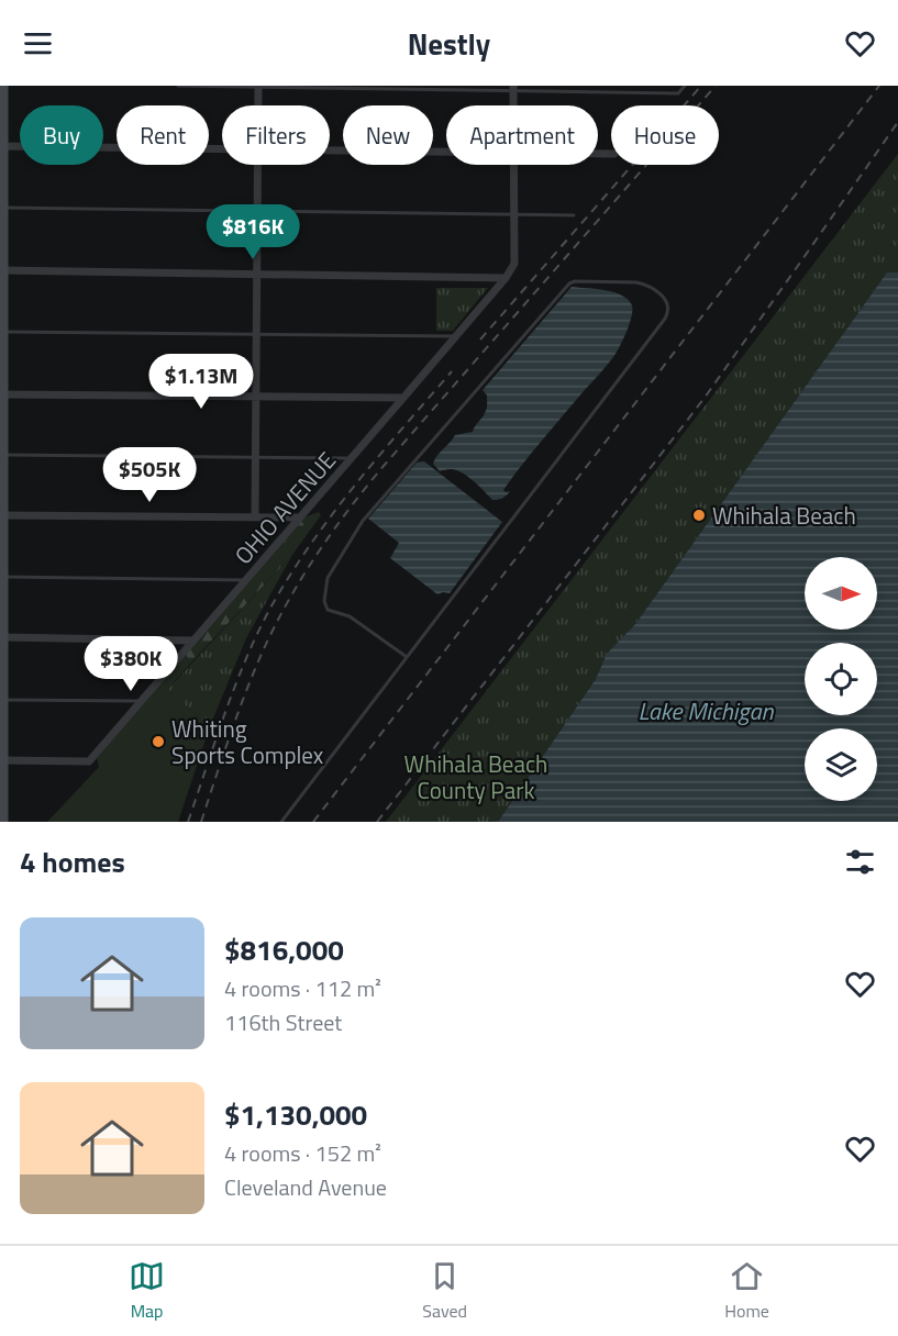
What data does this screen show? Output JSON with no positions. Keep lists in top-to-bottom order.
{
  "streets": {
    "street": ["OHIO AVENUE"]
  },
  "water": ["Lake Michigan"],
  "parks": ["Whihala Beach County Park"],
  "places": ["Whihala Beach", "Whiting Sports Complex"],
  "north": "right",
  "page": {
    "header": "Nestly",
    "chip": [
      "Buy",
      "Rent",
      "Filters",
      "New",
      "Apartment",
      "House"
    ],
    "price": [
      "$816K",
      "$1.13M",
      "$505K",
      "$380K"
    ],
    "heading": "4 homes",
    "list": [
      {
        "name": "$816,000",
        "note": "4 rooms · 112 m² · 116th Street"
      },
      {
        "name": "$1,130,000",
        "note": "4 rooms · 152 m² · Cleveland Avenue"
      }
    ],
    "tabs": ["Map", "Saved", "Home"]
  }
}
